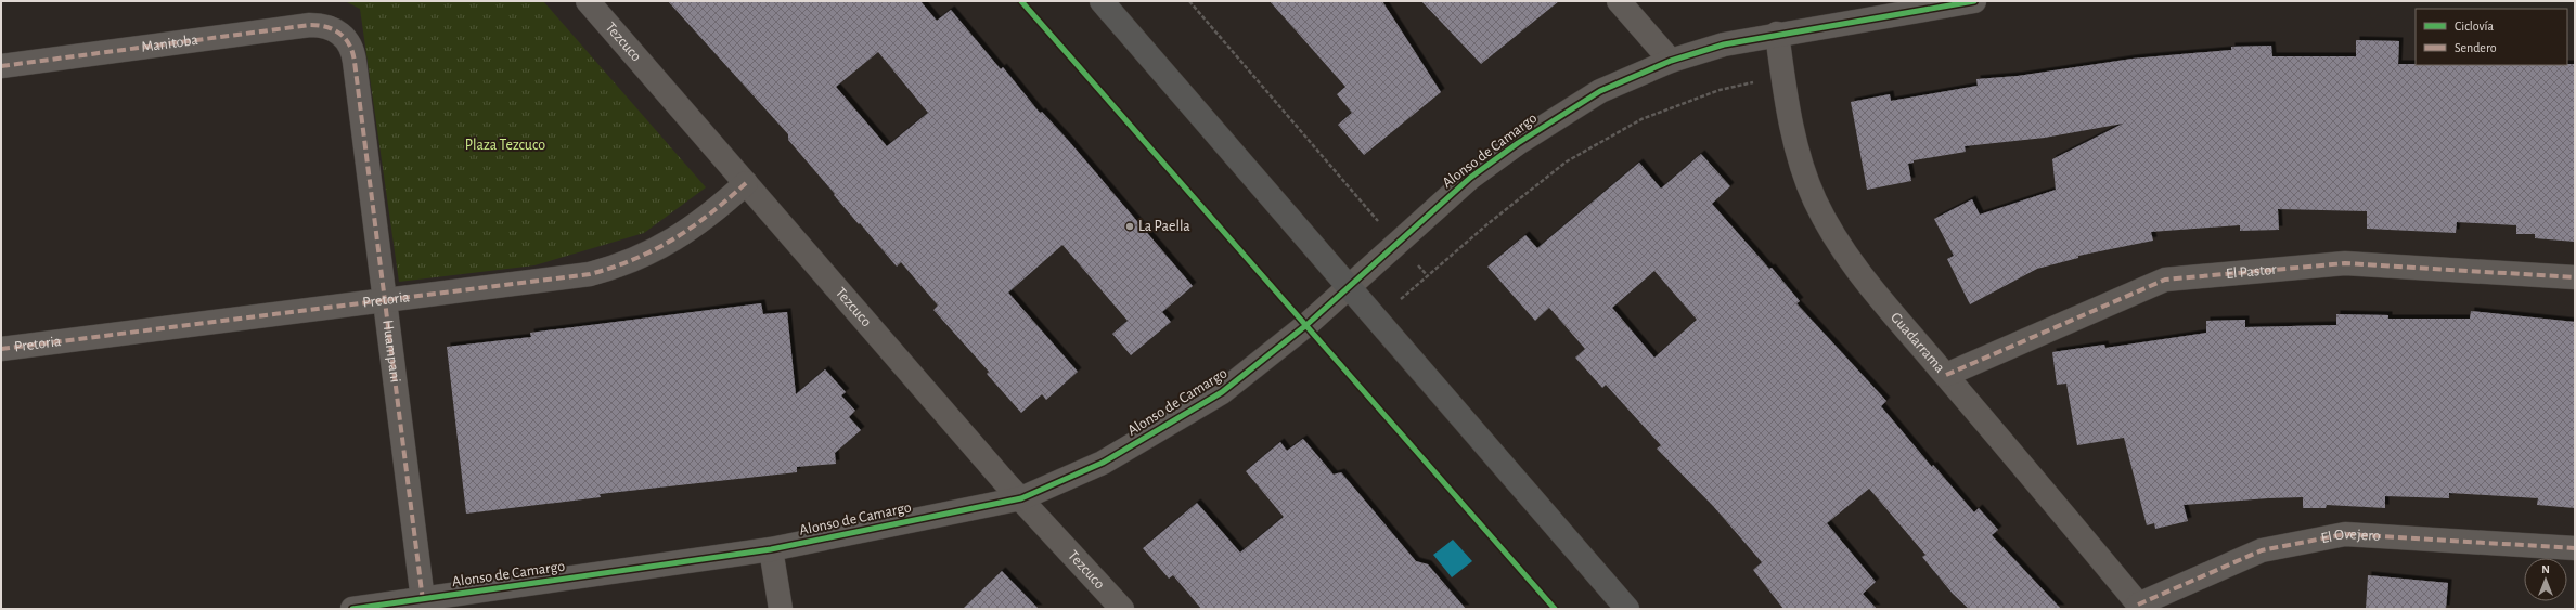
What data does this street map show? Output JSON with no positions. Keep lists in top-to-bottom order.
{
  "streets": {
    "street": [
      "Tezcuco",
      "Manitoba",
      "Alonso de Camargo",
      "El Pastor",
      "Pretoria",
      "Guadarrama",
      "Huampani",
      "El Ovejero"
    ]
  },
  "crossings": [
    ["Tezcuco", "Alonso de Camargo"],
    ["Tezcuco", "Pretoria"],
    ["Manitoba", "Huampani"],
    ["Alonso de Camargo", "Guadarrama"],
    ["Alonso de Camargo", "Huampani"],
    ["El Pastor", "Guadarrama"],
    ["Pretoria", "Huampani"],
    ["Guadarrama", "El Ovejero"]
  ],
  "parks": ["Plaza Tezcuco"],
  "places": ["La Paella"],
  "legend": ["Ciclovía", "Sendero"],
  "north": "top"
}
